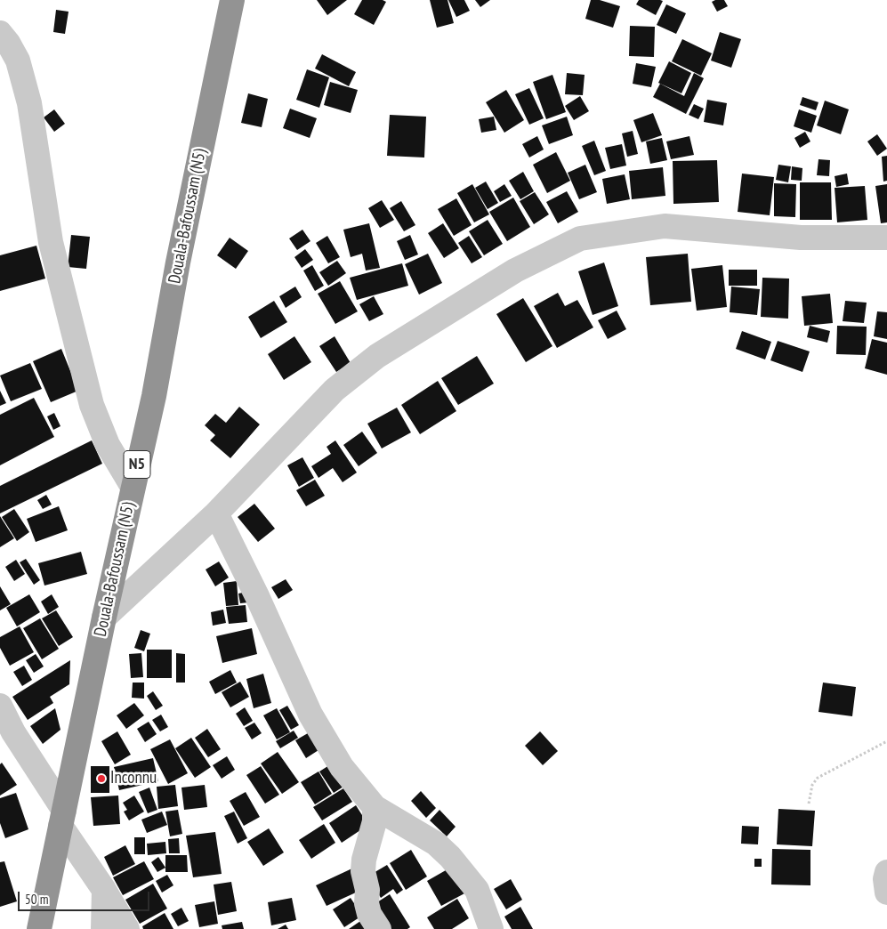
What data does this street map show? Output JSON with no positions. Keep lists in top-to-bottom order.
{
  "streets": {
    "highway": ["Douala-Bafoussam (N5)", "N5"]
  },
  "places": ["Inconnu"],
  "scale_bar": "50 m"
}
